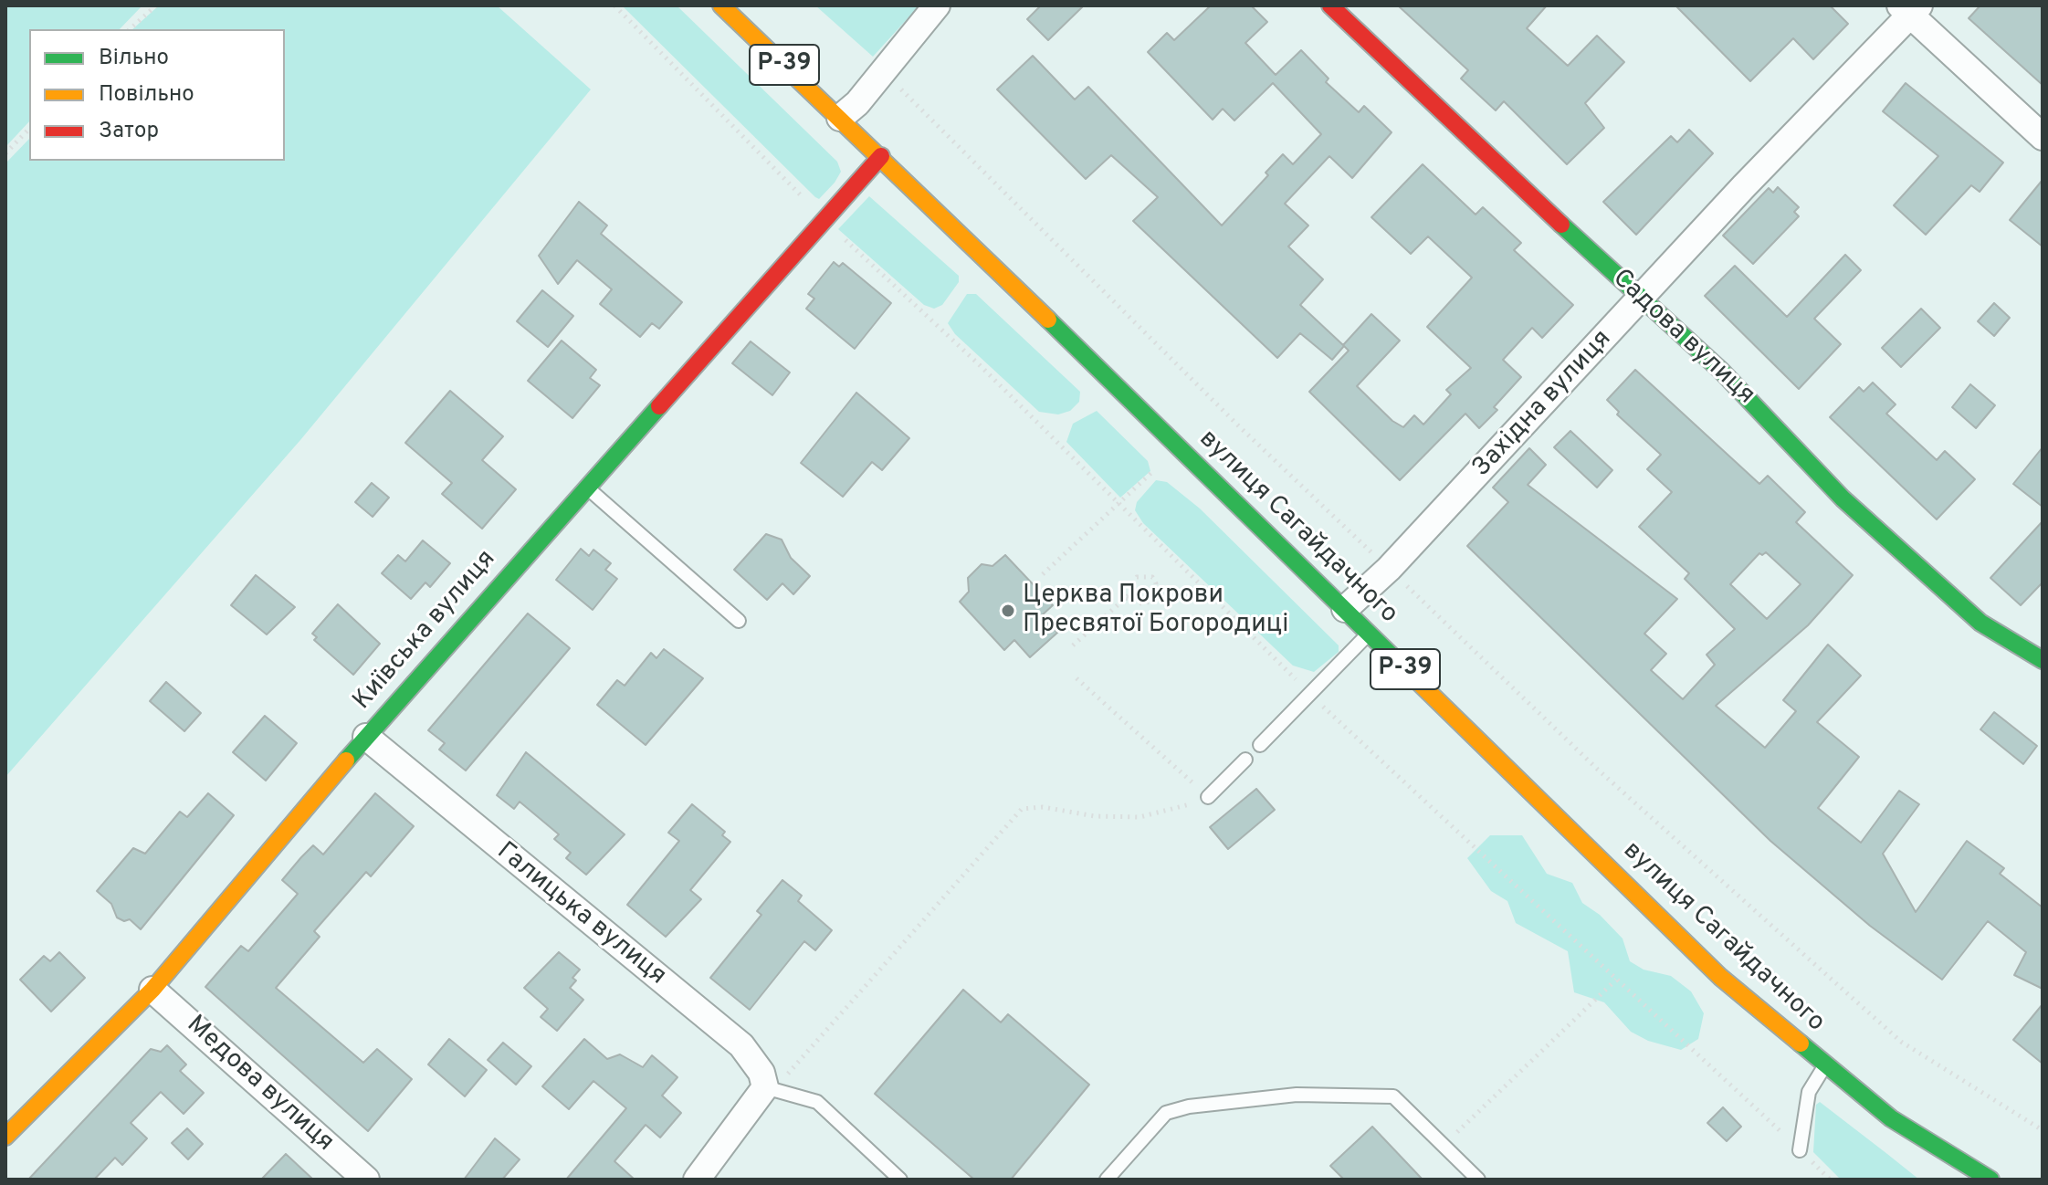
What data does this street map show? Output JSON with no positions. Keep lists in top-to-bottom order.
{
  "streets": {
    "street": [
      "Р-39",
      "Садова вулиця",
      "Західна вулиця",
      "вулиця Сагайдачного",
      "Київська вулиця",
      "Галицька вулиця",
      "Медова вулиця"
    ]
  },
  "crossings": [
    ["Р-39", "вулиця Сагайдачного"],
    ["Садова вулиця", "Західна вулиця"],
    ["Західна вулиця", "вулиця Сагайдачного"],
    ["вулиця Сагайдачного", "Київська вулиця"],
    ["Київська вулиця", "Галицька вулиця"],
    ["Київська вулиця", "Медова вулиця"]
  ],
  "places": ["Церква Покрови Пресвятої Богородиці"],
  "legend": ["Вільно", "Повільно", "Затор"]
}
